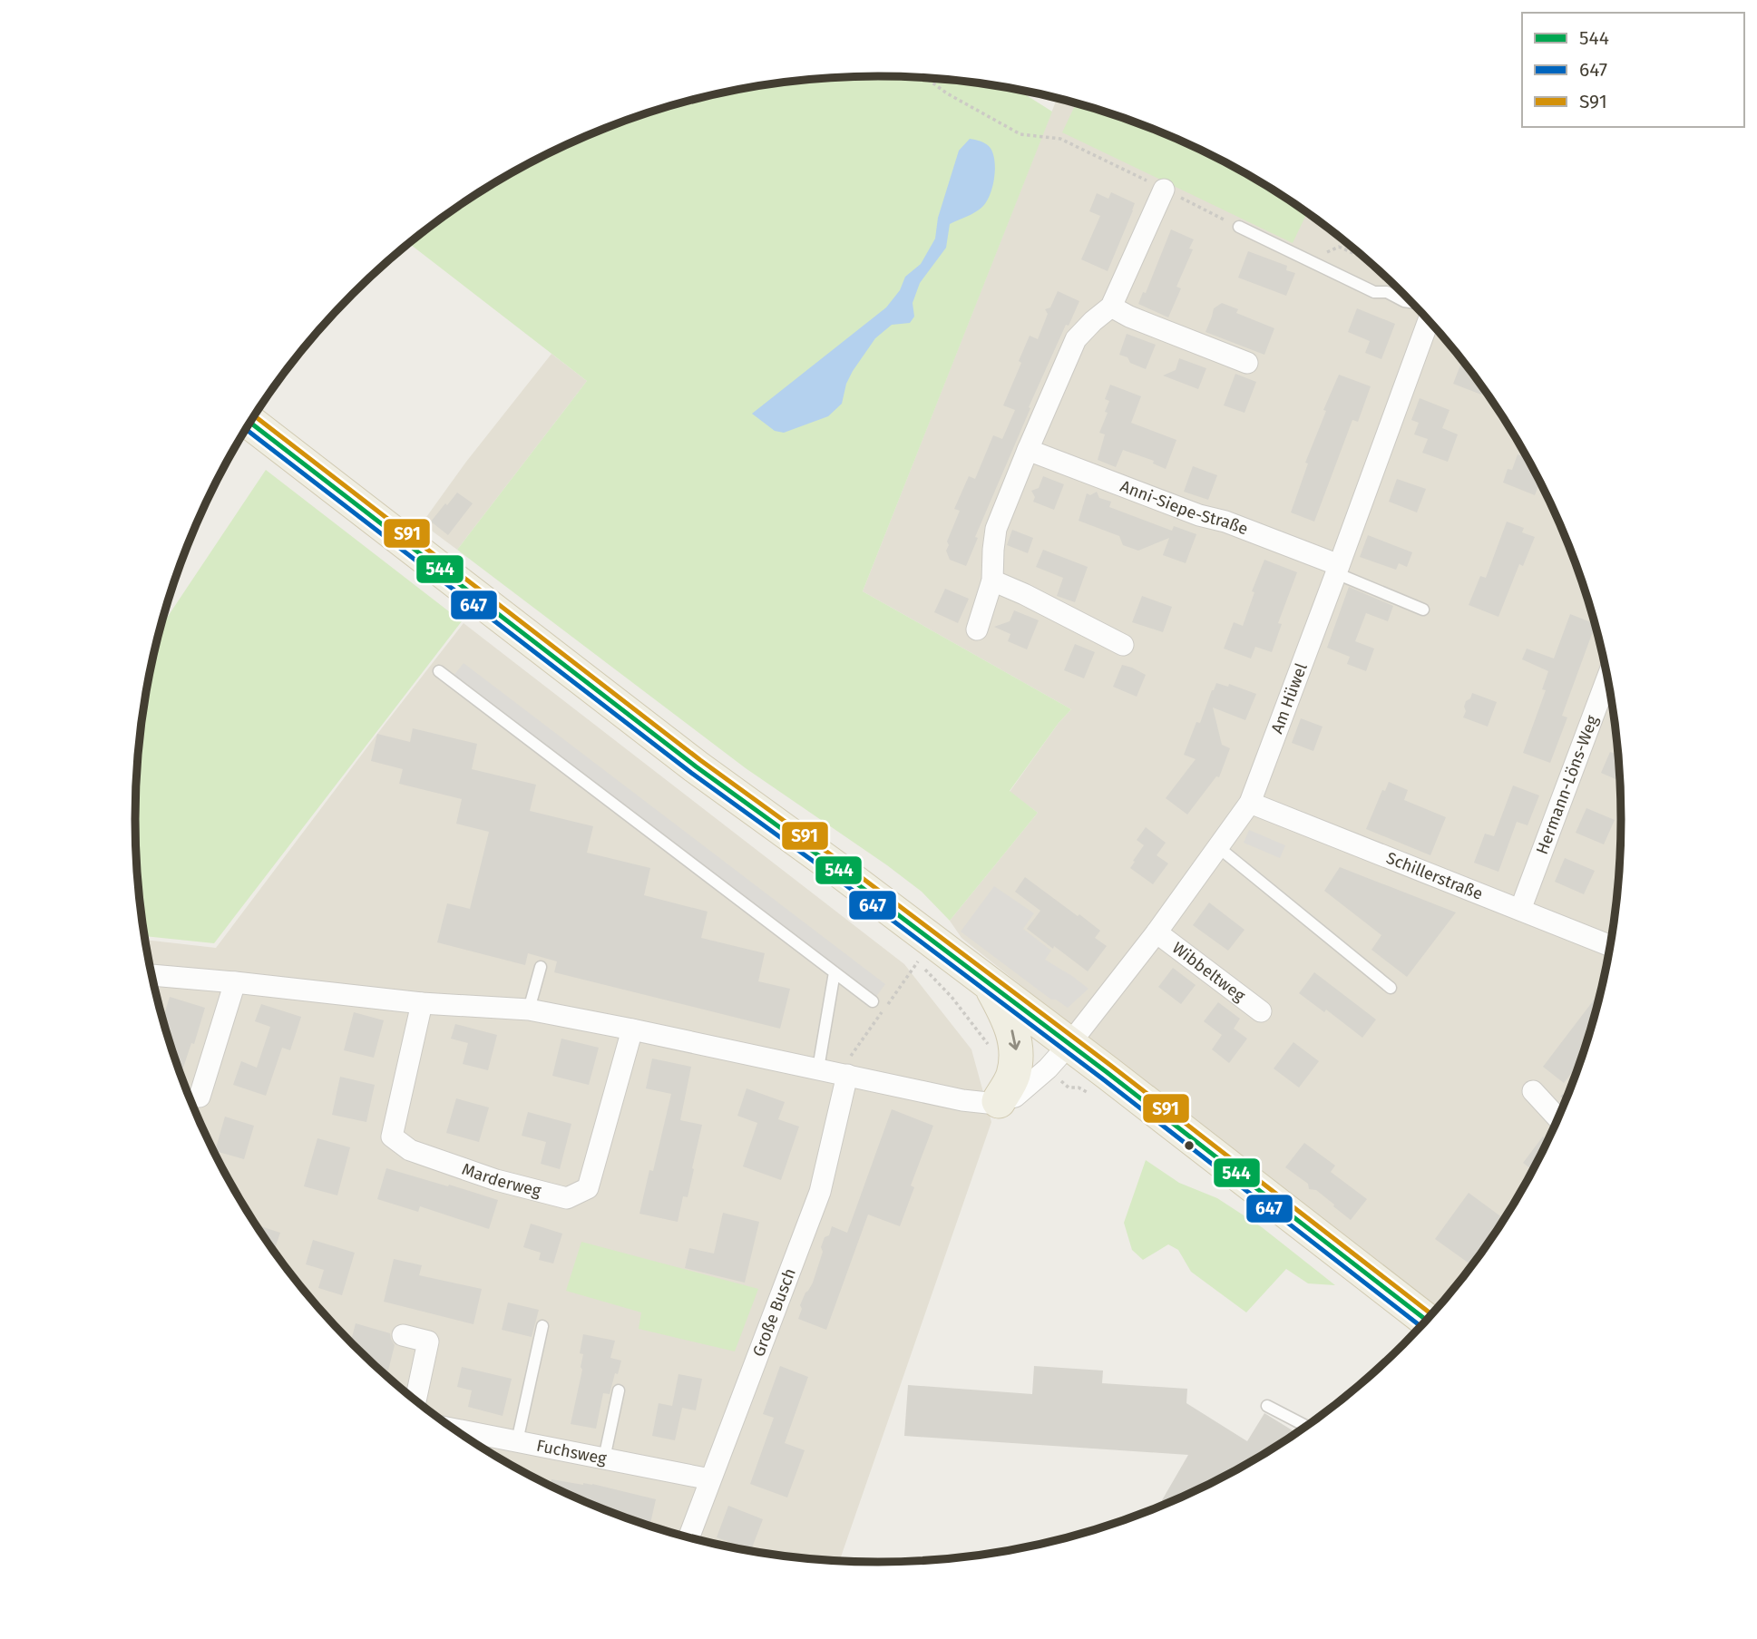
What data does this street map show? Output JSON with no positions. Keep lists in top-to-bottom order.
{
  "streets": {
    "street": [
      "Anni-Siepe-Straße",
      "Am Hüwel",
      "Hermann-Löns-Weg",
      "Schillerstraße",
      "Wibbeltweg",
      "Marderweg",
      "Große Busch",
      "Fuchsweg"
    ]
  },
  "crossings": [
    ["Anni-Siepe-Straße", "Am Hüwel"],
    ["Am Hüwel", "Schillerstraße"],
    ["Am Hüwel", "Wibbeltweg"],
    ["Hermann-Löns-Weg", "Schillerstraße"],
    ["Große Busch", "Fuchsweg"]
  ],
  "lines": ["transit line S91", "transit line 544", "transit line 647"],
  "legend": ["544", "647", "S91"]
}
